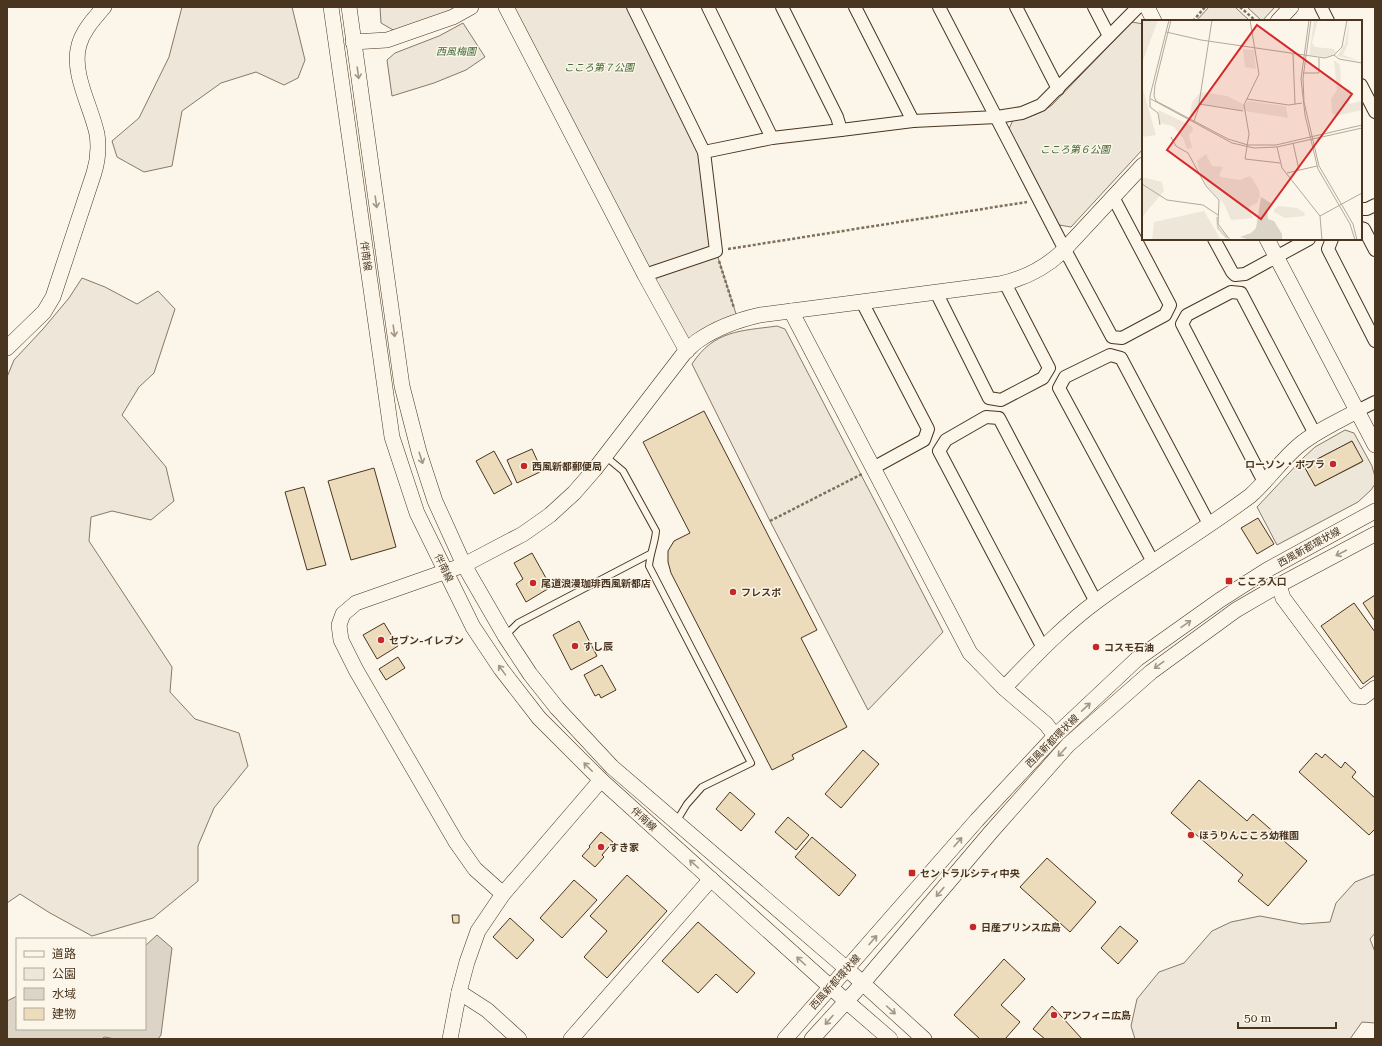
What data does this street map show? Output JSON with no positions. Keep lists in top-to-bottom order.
{
  "streets": {
    "street": ["伴南線", "西風新都環状線"]
  },
  "crossings": [
    ["伴南線", "西風新都環状線"]
  ],
  "parks": ["西風梅園", "こころ第７公園", "こころ第６公園"],
  "places": {
    "other": [
      "ローソン・ポプラ",
      "西風新都郵便局",
      "尾道浪漫珈琲西風新都店",
      "フレスポ",
      "セブン-イレブン",
      "すし辰",
      "コスモ石油",
      "ほうりんこころ幼稚園",
      "すき家",
      "日産プリンス広島",
      "アンフィニ広島"
    ],
    "transit": ["こころ入口", "セントラルシティ中央"]
  },
  "legend": [
    "道路",
    "公園",
    "水域",
    "建物"
  ],
  "scale_bar": "50 m"
}
